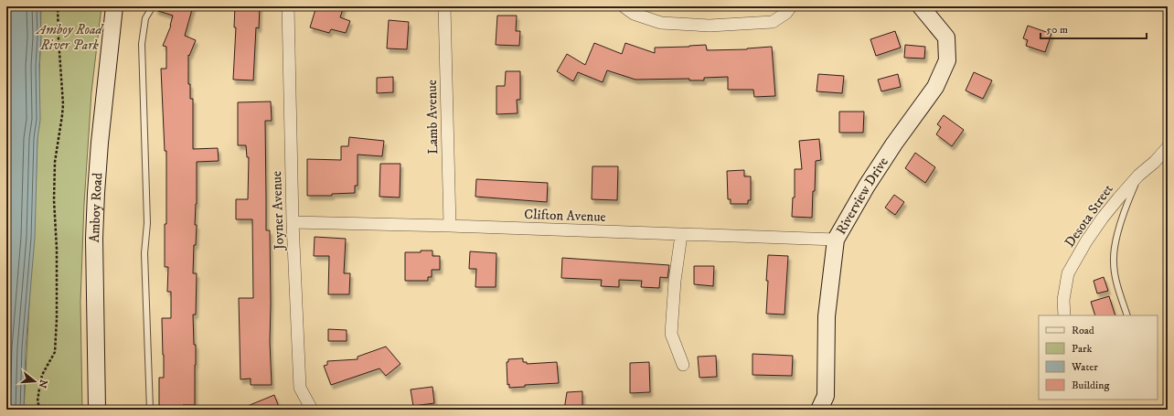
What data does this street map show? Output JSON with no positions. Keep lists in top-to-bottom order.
{
  "streets": {
    "street": [
      "Lamb Avenue",
      "Riverview Drive",
      "Amboy Road",
      "Joyner Avenue",
      "Clifton Avenue",
      "Desota Street"
    ]
  },
  "crossings": [
    ["Lamb Avenue", "Clifton Avenue"],
    ["Riverview Drive", "Clifton Avenue"],
    ["Joyner Avenue", "Clifton Avenue"]
  ],
  "parks": ["Amboy Road River Park"],
  "legend": [
    "Road",
    "Park",
    "Water",
    "Building"
  ],
  "scale_bar": "50 m",
  "north": "right"
}
